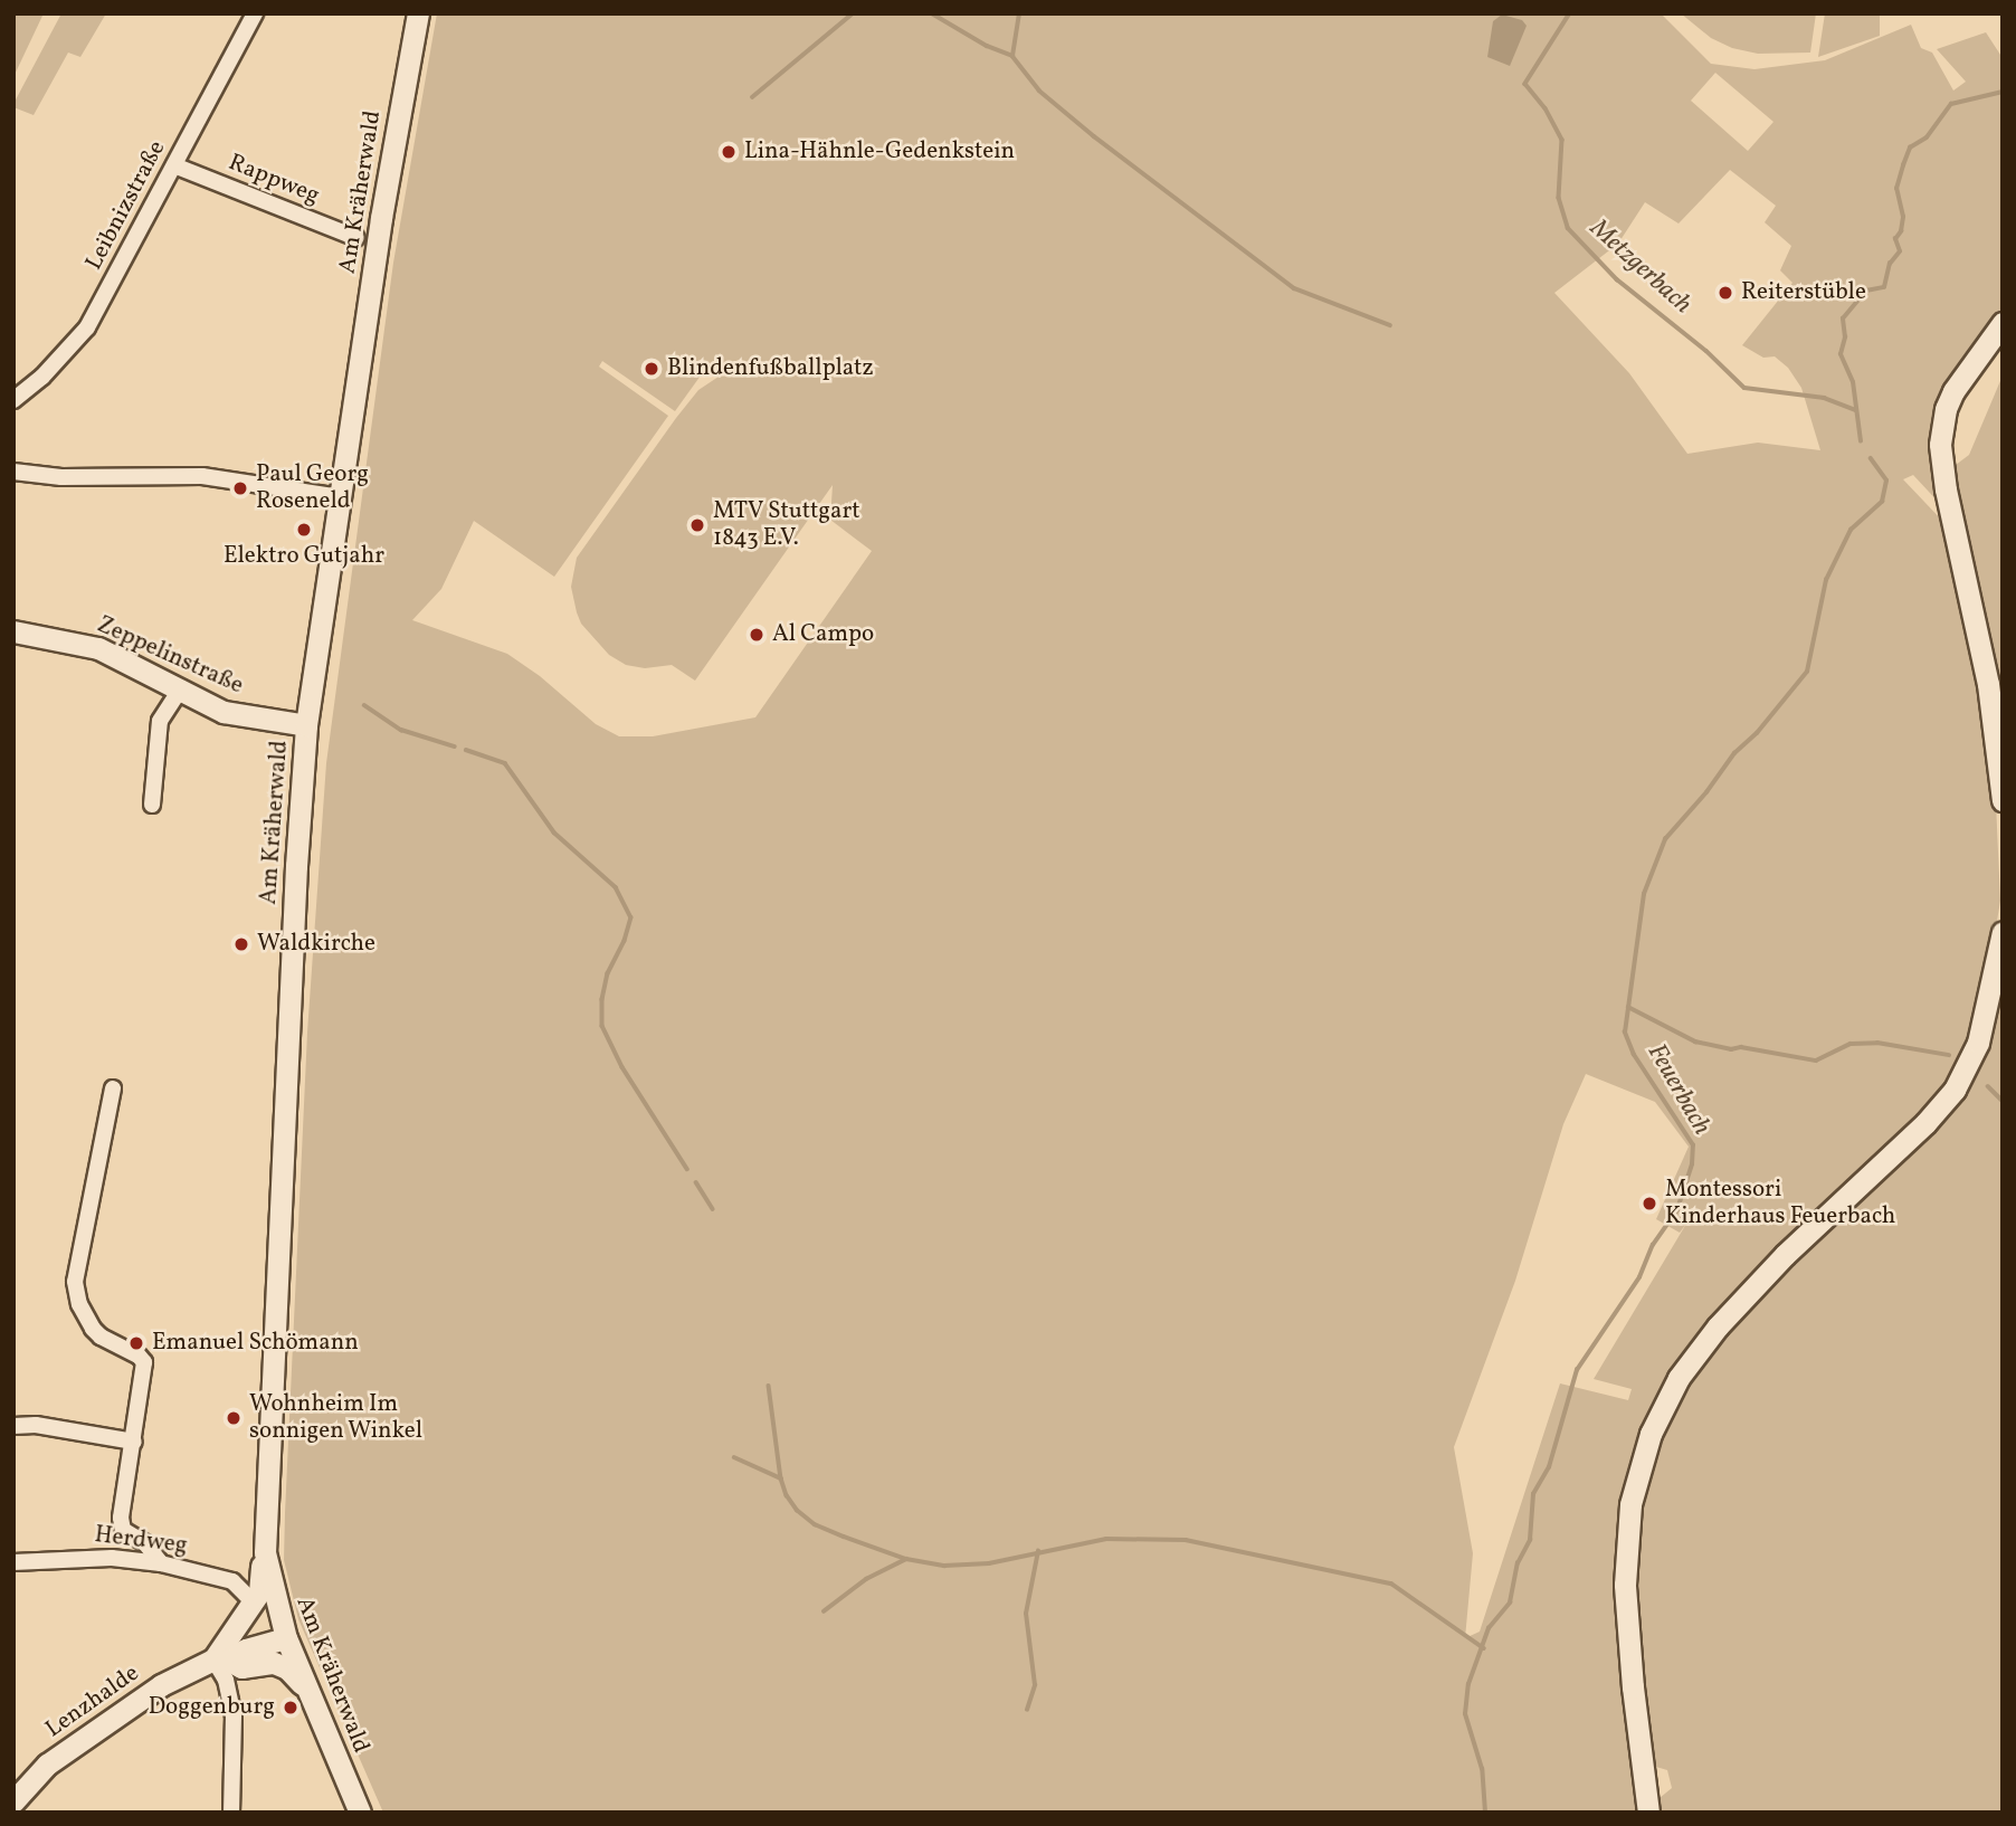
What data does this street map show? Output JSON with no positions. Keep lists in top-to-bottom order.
{
  "streets": {
    "main road": ["Am Kräherwald", "Zeppelinstraße", "Lenzhalde"],
    "street": ["Rappweg", "Leibnizstraße", "Herdweg"]
  },
  "crossings": [
    ["Rappweg", "Leibnizstraße"],
    ["Am Kräherwald", "Zeppelinstraße"],
    ["Am Kräherwald", "Lenzhalde"],
    ["Herdweg", "Lenzhalde"]
  ],
  "water": ["Metzgerbach", "Feuerbach"],
  "places": [
    "Lina-Hähnle-Gedenkstein",
    "Reiterstüble",
    "Blindenfußballplatz",
    "Paul Georg Roseneld",
    "MTV Stuttgart 1843 E.V.",
    "Elektro Gutjahr",
    "Al Campo",
    "Waldkirche",
    "Montessori Kinderhaus Feuerbach",
    "Emanuel Schömann",
    "Wohnheim Im sonnigen Winkel",
    "Doggenburg"
  ]
}
